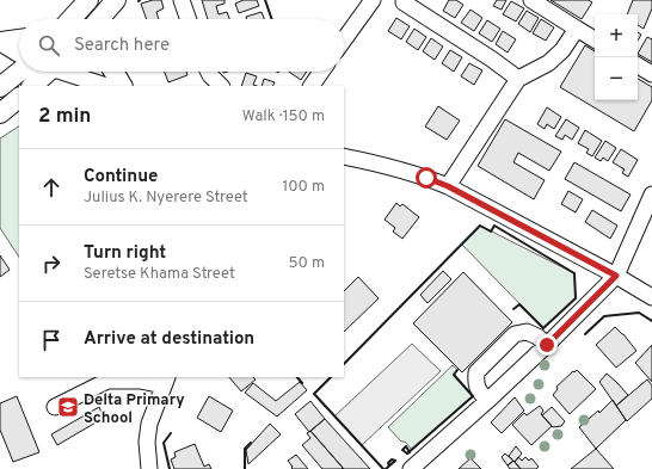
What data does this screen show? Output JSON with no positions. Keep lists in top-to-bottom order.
{
  "places": {
    "school or university": ["Delta Primary School"]
  },
  "page": {
    "map_buttons": ["+", "−"],
    "search": "Search here",
    "heading": ["2 min", "Walk · 150 m"],
    "list": [
      ["Continue", "Julius K. Nyerere Street", "100 m"],
      ["Turn right", "Seretse Khama Street", "50 m"],
      "Arrive at destination"
    ]
  }
}
